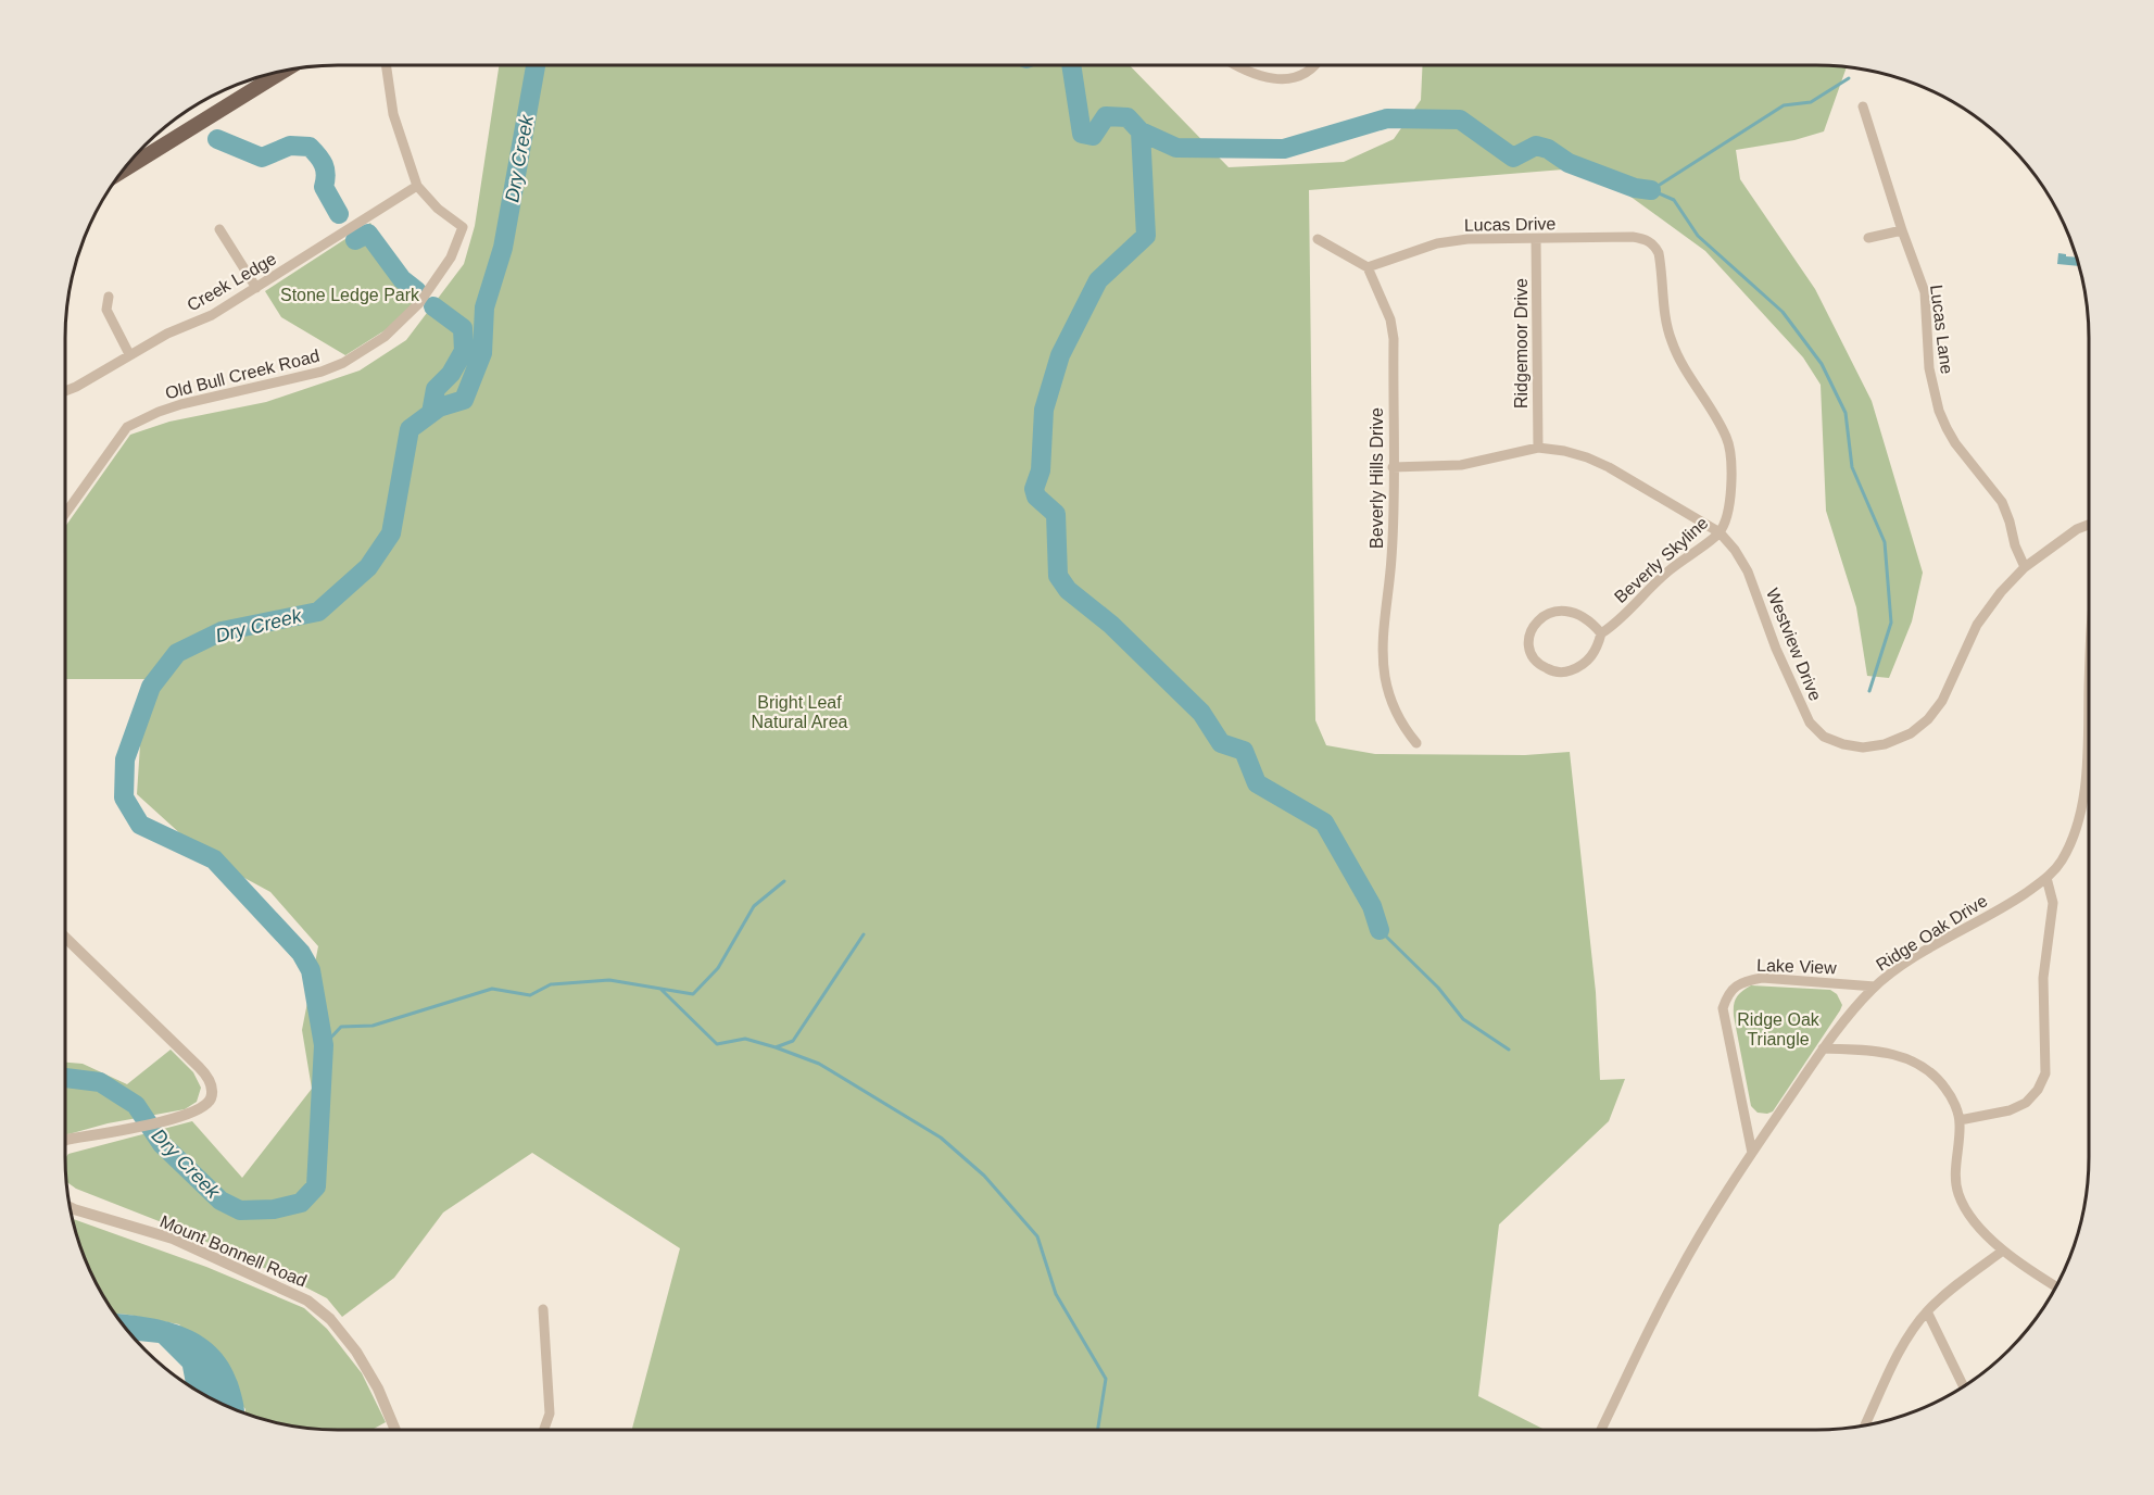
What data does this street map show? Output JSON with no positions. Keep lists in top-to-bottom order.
{
  "streets": {
    "street": [
      "Lucas Drive",
      "Creek Ledge",
      "Lucas Lane",
      "Ridgemoor Drive",
      "Old Bull Creek Road",
      "Beverly Hills Drive",
      "Beverly Skyline",
      "Westview Drive",
      "Ridge Oak Drive",
      "Lake View",
      "Mount Bonnell Road"
    ]
  },
  "crossings": [
    ["Lucas Drive", "Ridgemoor Drive"],
    ["Lucas Drive", "Beverly Hills Drive"],
    ["Lucas Drive", "Beverly Skyline"],
    ["Creek Ledge", "Old Bull Creek Road"],
    ["Lucas Lane", "Westview Drive"],
    ["Ridgemoor Drive", "Westview Drive"],
    ["Beverly Hills Drive", "Westview Drive"],
    ["Beverly Skyline", "Westview Drive"],
    ["Ridge Oak Drive", "Lake View"]
  ],
  "water": ["Dry Creek"],
  "parks": ["Stone Ledge Park", "Bright Leaf Natural Area", "Ridge Oak Triangle"]
}
